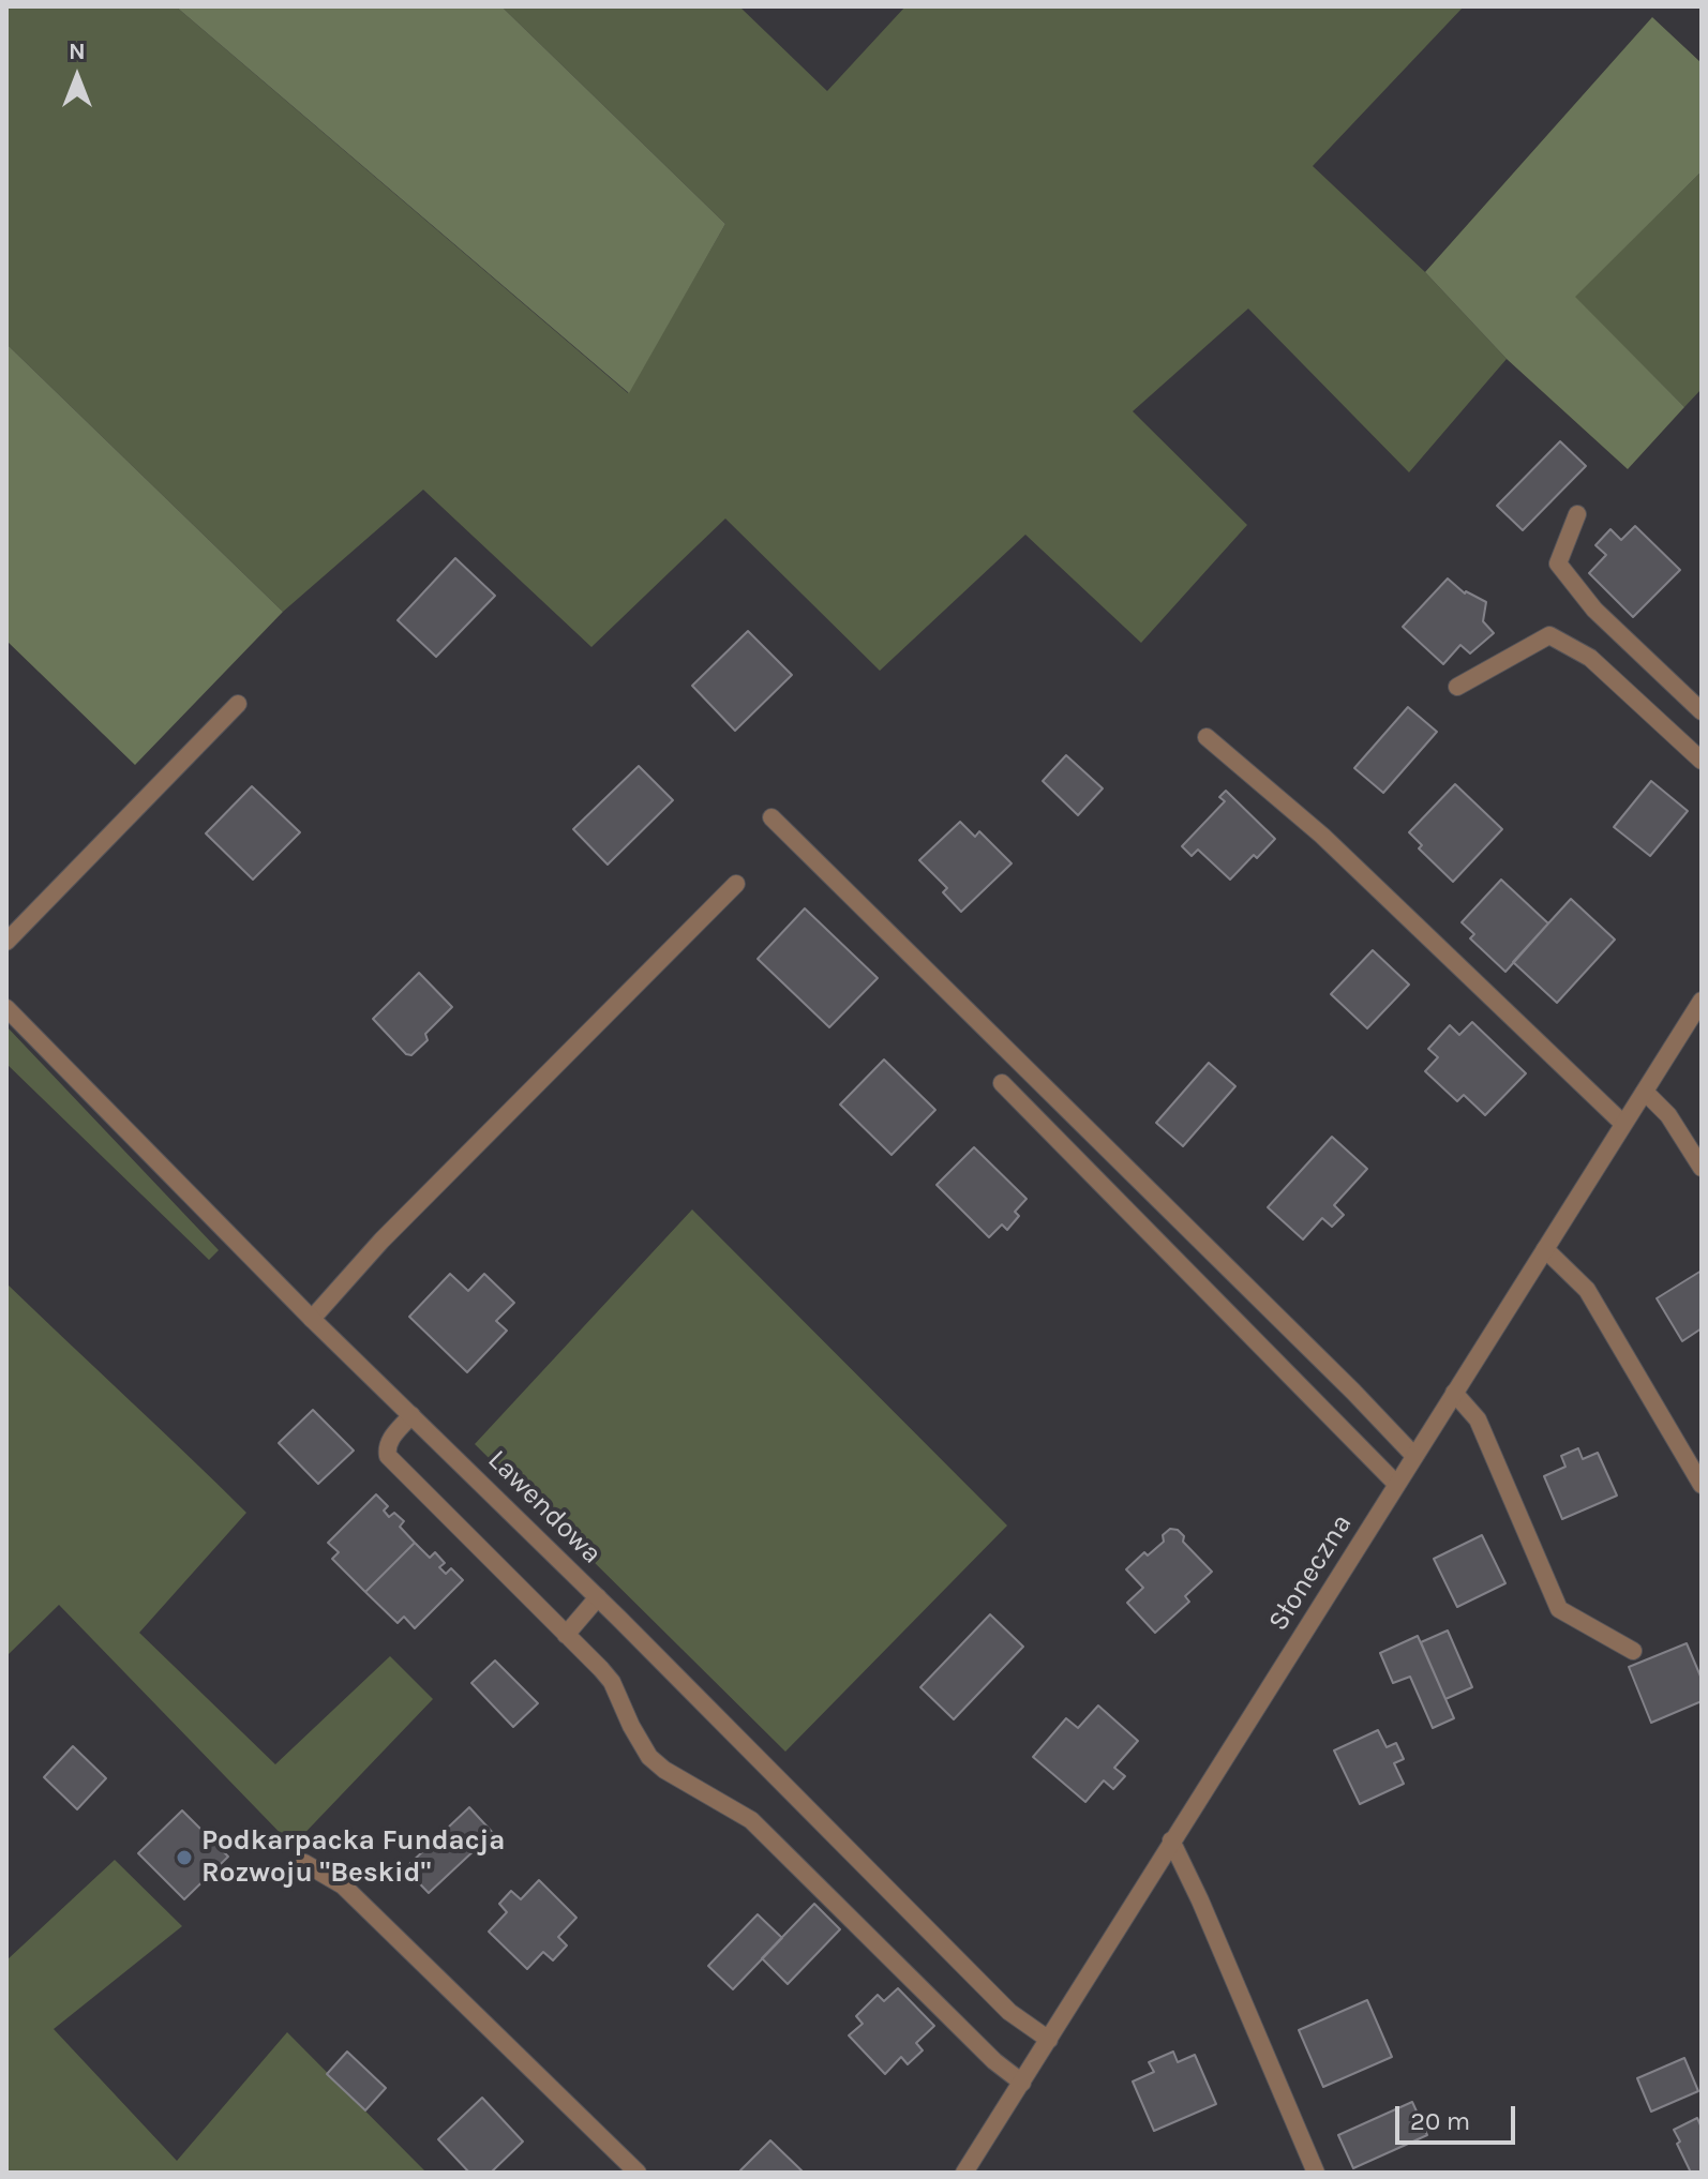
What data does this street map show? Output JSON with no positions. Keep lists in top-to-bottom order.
{
  "streets": {
    "street": ["Lawendowa", "Słoneczna"]
  },
  "crossings": [
    ["Lawendowa", "Słoneczna"]
  ],
  "places": ["Podkarpacka Fundacja Rozwoju \"Beskid\""],
  "scale_bar": "20 m",
  "north": "top"
}
